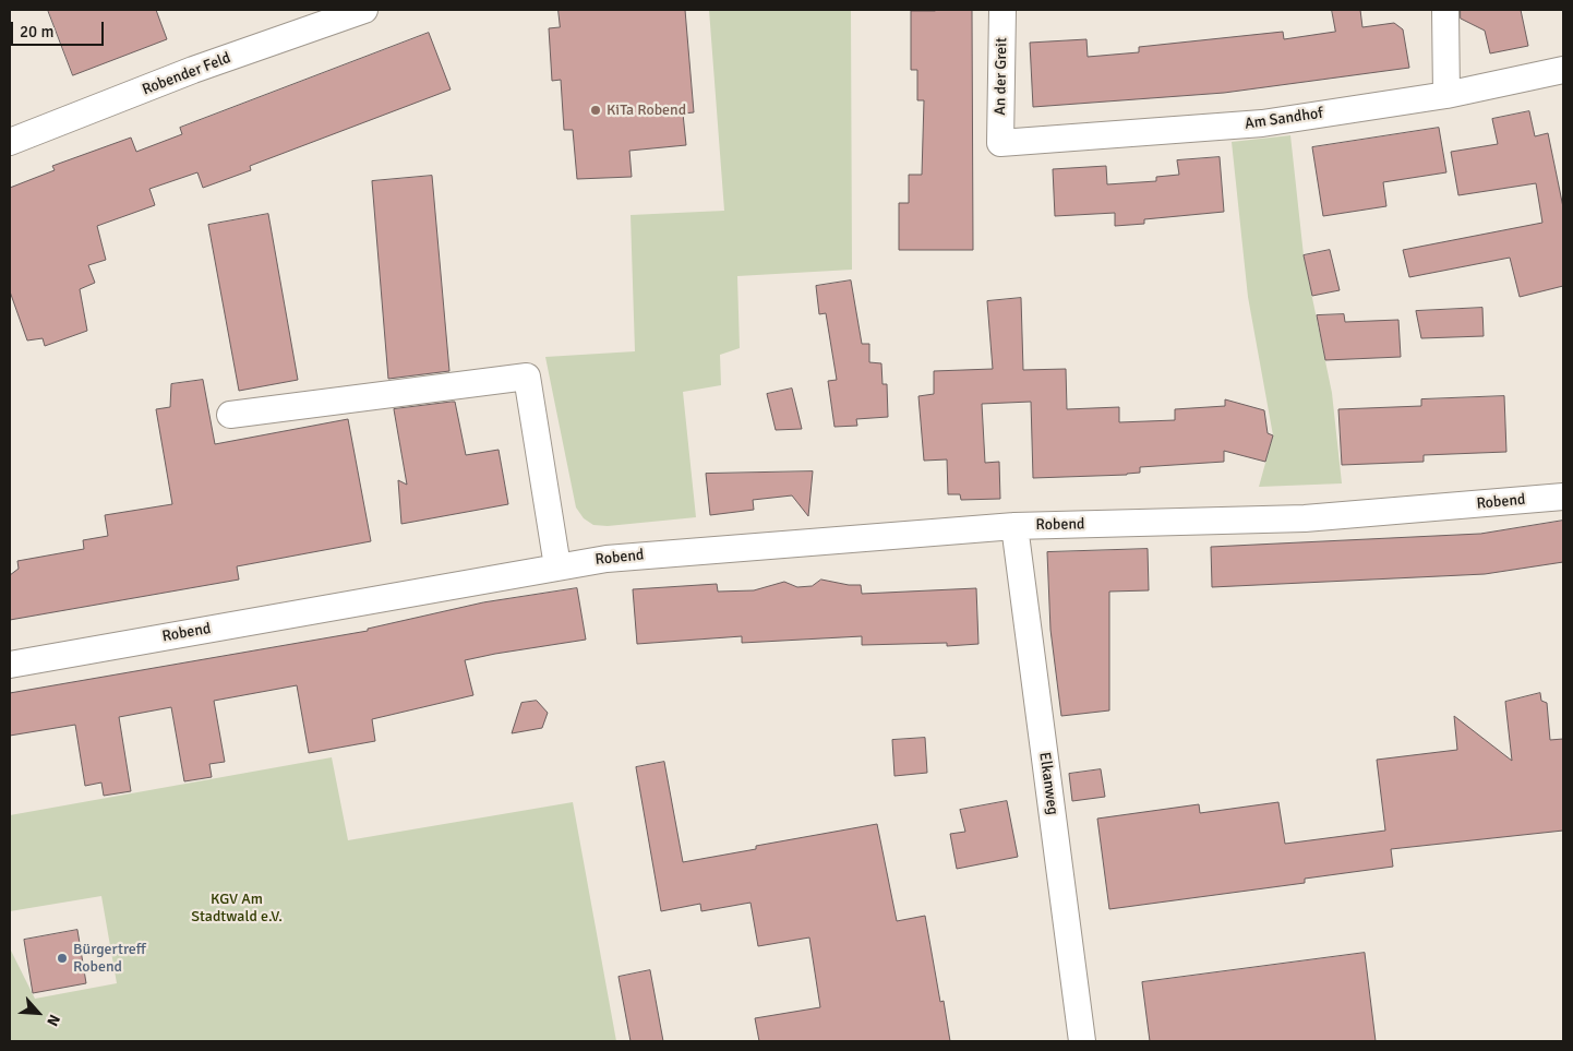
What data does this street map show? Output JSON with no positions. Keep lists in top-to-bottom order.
{
  "streets": {
    "street": [
      "Robender Feld",
      "An der Greit",
      "Am Sandhof",
      "Robend",
      "Elkanweg"
    ]
  },
  "crossings": [
    ["An der Greit", "Am Sandhof"],
    ["Robend", "Elkanweg"]
  ],
  "parks": ["KGV Am Stadtwald e.V."],
  "places": ["KiTa Robend", "Bürgertreff Robend"],
  "scale_bar": "20 m",
  "north": "bottom right"
}
